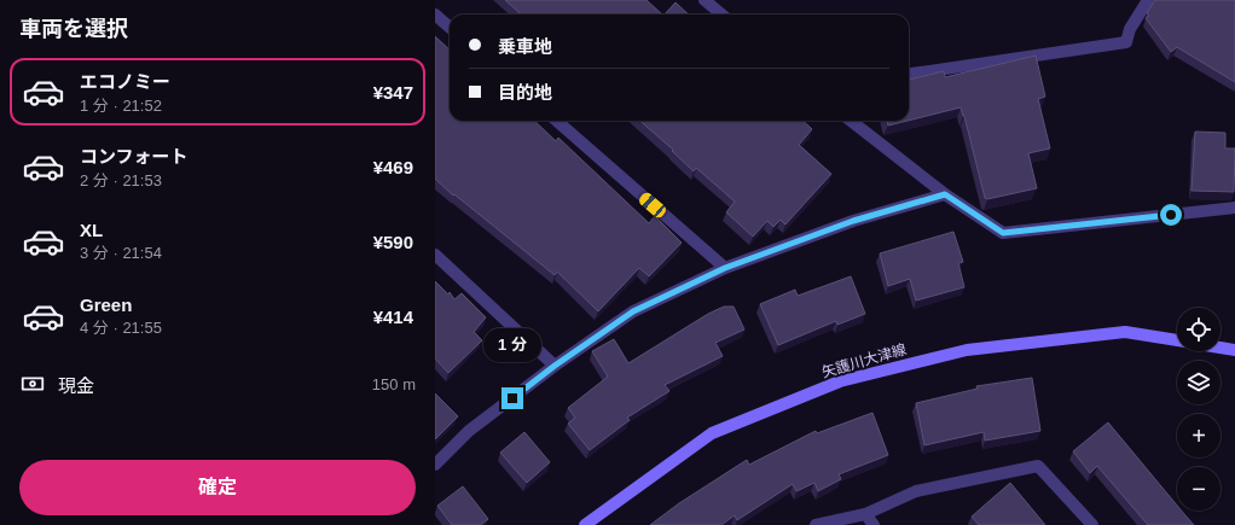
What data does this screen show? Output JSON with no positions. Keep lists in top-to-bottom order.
{
  "streets": {
    "main road": ["矢護川大津線"]
  },
  "page": {
    "heading": "車両を選択",
    "banner": ["乗車地", "目的地"],
    "list": [
      {
        "name": "エコノミー",
        "note": "1 分 · 21:52",
        "value": "¥347"
      },
      {
        "name": "コンフォート",
        "note": "2 分 · 21:53",
        "value": "¥469"
      },
      {
        "name": "XL",
        "note": "3 分 · 21:54",
        "value": "¥590"
      },
      {
        "name": "Green",
        "note": "4 分 · 21:55",
        "value": "¥414"
      }
    ],
    "map_buttons": ["+", "−"],
    "bubble": "1 分",
    "pay": ["現金", "150 m"],
    "buttons": "確定"
  }
}
